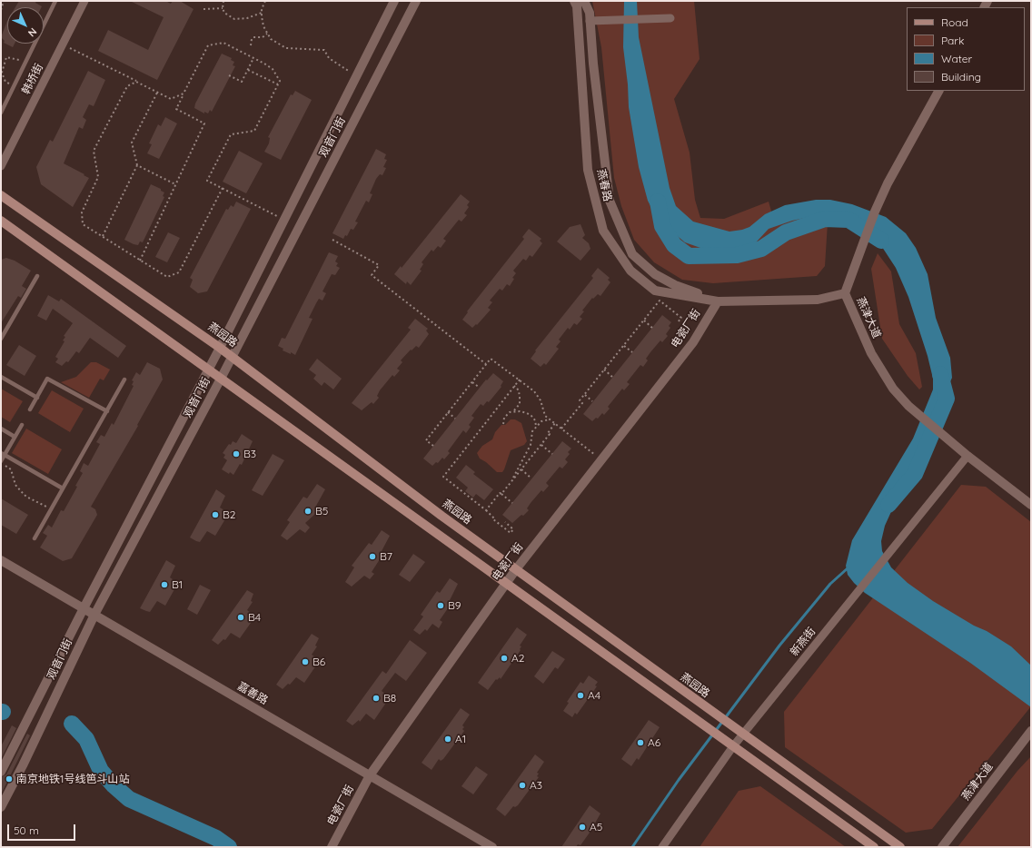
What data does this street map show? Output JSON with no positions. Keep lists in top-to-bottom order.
{
  "streets": {
    "main road": ["燕园路"],
    "street": [
      "韩桥街",
      "观音门街",
      "燕春路",
      "燕津大道",
      "电瓷厂街",
      "新燕街",
      "嘉善路"
    ]
  },
  "crossings": [
    ["观音门街", "燕园路"],
    ["观音门街", "嘉善路"],
    ["燕春路", "燕津大道"],
    ["燕春路", "电瓷厂街"],
    ["燕津大道", "新燕街"],
    ["电瓷厂街", "燕园路"],
    ["电瓷厂街", "嘉善路"],
    ["燕园路", "新燕街"]
  ],
  "places": [
    "B3",
    "B5",
    "B2",
    "B7",
    "B1",
    "B9",
    "B4",
    "A2",
    "B6",
    "A4",
    "B8",
    "A1",
    "A6",
    "南京地铁1号线笆斗山站",
    "A3",
    "A5"
  ],
  "legend": [
    "Road",
    "Park",
    "Water",
    "Building"
  ],
  "scale_bar": "50 m",
  "north": "bottom right"
}
